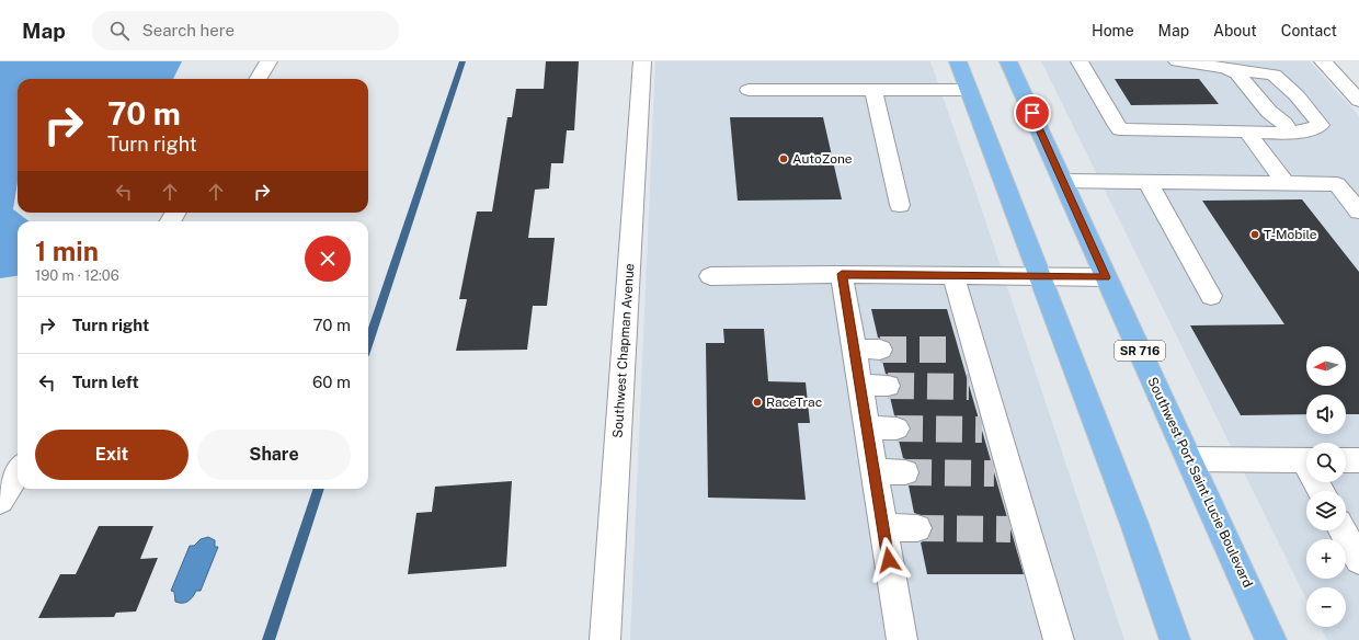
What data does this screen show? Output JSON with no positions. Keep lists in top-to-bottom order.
{
  "streets": {
    "main road": ["SR 716", "Southwest Port Saint Lucie Boulevard"],
    "street": ["Southwest Chapman Avenue"]
  },
  "places": ["AutoZone", "T-Mobile", "RaceTrac"],
  "north": "left",
  "page": {
    "header": "Map",
    "search": "Search here",
    "nav": [
      "Home",
      "Map",
      "About",
      "Contact"
    ],
    "turn": ["70 m", "Turn right"],
    "heading": ["1 min", "190 m · 12:06"],
    "list": [
      {
        "name": "Turn right",
        "value": "70 m"
      },
      {
        "name": "Turn left",
        "value": "60 m"
      }
    ],
    "map_buttons": ["+", "−"],
    "buttons": ["Exit", "Share"]
  }
}
